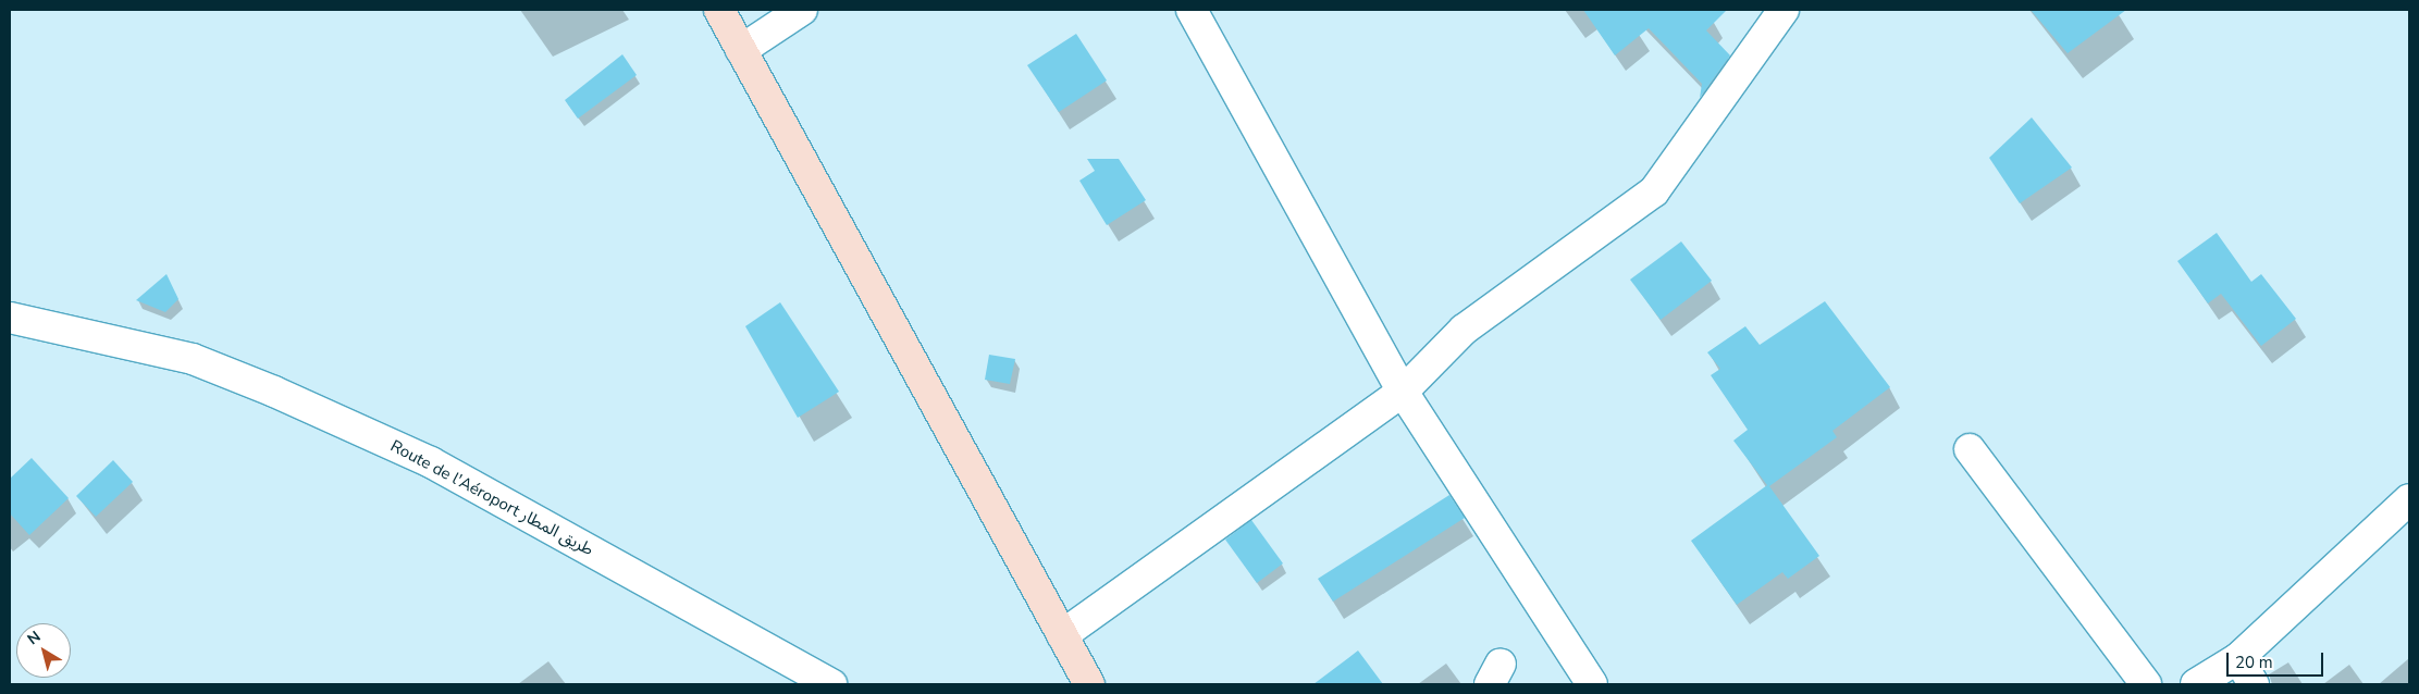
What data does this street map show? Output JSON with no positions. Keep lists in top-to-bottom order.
{
  "streets": {
    "street": ["Route de l'Aéroport طريق المطار"]
  },
  "scale_bar": "20 m",
  "north": "top left"
}
